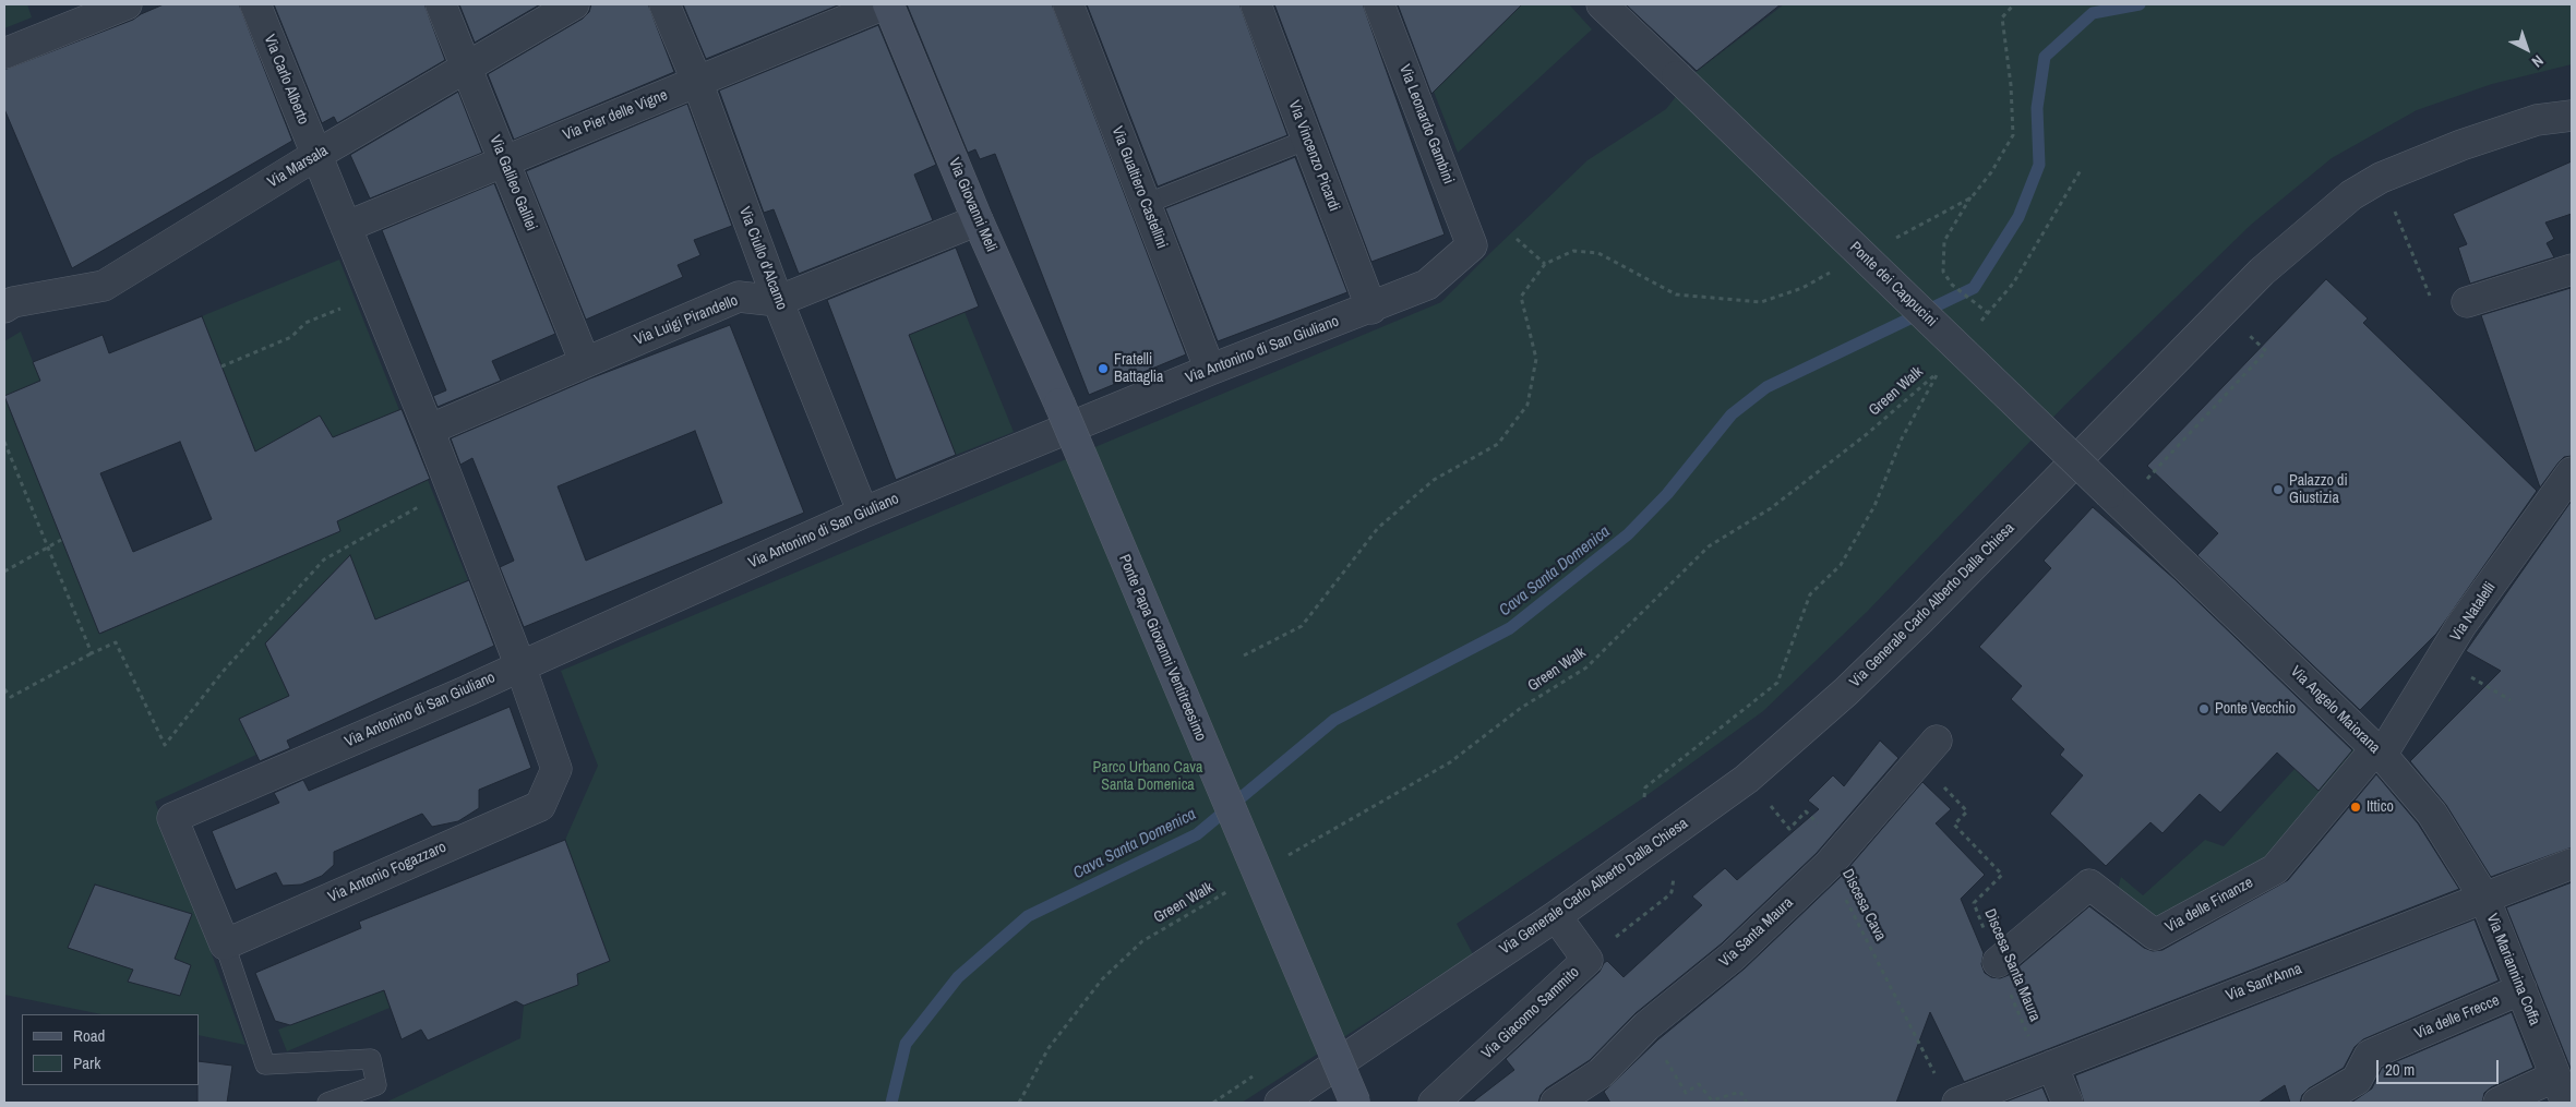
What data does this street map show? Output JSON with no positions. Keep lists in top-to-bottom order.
{
  "streets": {
    "street": [
      "Via Carlo Alberto",
      "Via Pier delle Vigne",
      "Via Leonardo Gambini",
      "Via Vincenzo Picardi",
      "Via Marsala",
      "Via Galileo Galilei",
      "Via Gualtiero Castellini",
      "Via Giovanni Meli",
      "Via Ciullo d'Alcamo",
      "Ponte dei Cappucini",
      "Via Luigi Pirandello",
      "Via Antonino di San Giuliano",
      "Via Generale Carlo Alberto Dalla Chiesa",
      "Via Natalelli",
      "Ponte Papa Giovanni Ventitreesimo",
      "Via Angelo Maiorana",
      "Via Antonio Fogazzaro",
      "Via delle Finanze",
      "Via Santa Maura",
      "Via Mariannina Coffa",
      "Via Sant'Anna",
      "Via Giacomo Sammito",
      "Via delle Frecce"
    ],
    "path": ["Green Walk", "Discesa Cava", "Discesa Santa Maura"]
  },
  "crossings": [
    ["Via Carlo Alberto", "Via Pier delle Vigne"],
    ["Via Carlo Alberto", "Via Marsala"],
    ["Via Carlo Alberto", "Via Luigi Pirandello"],
    ["Via Carlo Alberto", "Via Antonio Fogazzaro"],
    ["Via Pier delle Vigne", "Via Galileo Galilei"],
    ["Via Pier delle Vigne", "Via Ciullo d'Alcamo"],
    ["Via Leonardo Gambini", "Via Antonino di San Giuliano"],
    ["Via Vincenzo Picardi", "Via Antonino di San Giuliano"],
    ["Via Marsala", "Via Galileo Galilei"],
    ["Via Galileo Galilei", "Via Luigi Pirandello"],
    ["Via Gualtiero Castellini", "Via Antonino di San Giuliano"],
    ["Via Giovanni Meli", "Via Luigi Pirandello"],
    ["Via Giovanni Meli", "Ponte Papa Giovanni Ventitreesimo"],
    ["Via Ciullo d'Alcamo", "Via Luigi Pirandello"],
    ["Via Ciullo d'Alcamo", "Via Antonino di San Giuliano"],
    ["Ponte dei Cappucini", "Via Angelo Maiorana"],
    ["Via Luigi Pirandello", "Via Antonio Fogazzaro"],
    ["Via Antonino di San Giuliano", "Via Antonio Fogazzaro"],
    ["Via Generale Carlo Alberto Dalla Chiesa", "Via Giacomo Sammito"],
    ["Via Natalelli", "Via Angelo Maiorana"],
    ["Via Natalelli", "Via delle Finanze"],
    ["Via Angelo Maiorana", "Via delle Finanze"],
    ["Via Angelo Maiorana", "Via Mariannina Coffa"],
    ["Via Angelo Maiorana", "Via Sant'Anna"],
    ["Discesa Cava", "Via Santa Maura"],
    ["Via delle Finanze", "Discesa Santa Maura"],
    ["Via Santa Maura", "Discesa Santa Maura"],
    ["Discesa Santa Maura", "Via Sant'Anna"],
    ["Via Mariannina Coffa", "Via Sant'Anna"],
    ["Via Mariannina Coffa", "Via delle Frecce"]
  ],
  "water": ["Cava Santa Domenica"],
  "parks": ["Parco Urbano Cava Santa Domenica"],
  "places": [
    "Fratelli Battaglia",
    "Palazzo di Giustizia",
    "Ponte Vecchio",
    "Ittico"
  ],
  "legend": ["Road", "Park"],
  "scale_bar": "20 m",
  "north": "bottom right"
}
